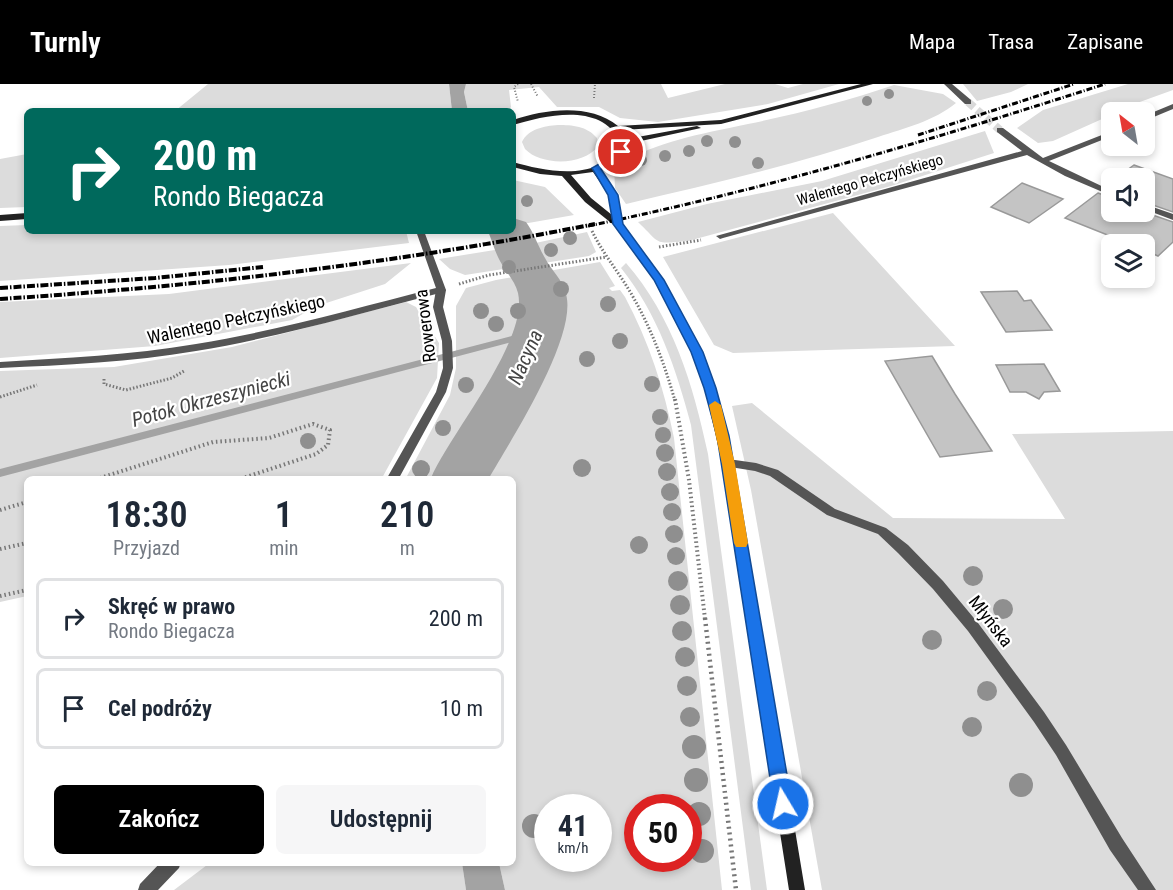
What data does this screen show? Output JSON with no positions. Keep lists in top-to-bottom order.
{
  "streets": {
    "street": ["Walentego Pełczyńskiego", "Rowerowa", "Młyńska"]
  },
  "crossings": [
    ["Walentego Pełczyńskiego", "Rowerowa"]
  ],
  "water": ["Nacyna", "Potok Okrzeszyniecki"],
  "north": "top left",
  "page": {
    "header": "Turnly",
    "nav": ["Mapa", "Trasa", "Zapisane"],
    "turn": ["200 m", "Rondo Biegacza"],
    "eta": [
      "18:30",
      "Przyjazd",
      "1",
      "min",
      "210",
      "m"
    ],
    "list": [
      {
        "name": "Skręć w prawo",
        "note": "Rondo Biegacza",
        "value": "200 m"
      },
      {
        "name": "Cel podróży",
        "value": "10 m"
      }
    ],
    "buttons": ["Zakończ", "Udostępnij"],
    "speed": "41 km/h",
    "limit": "50"
  }
}
